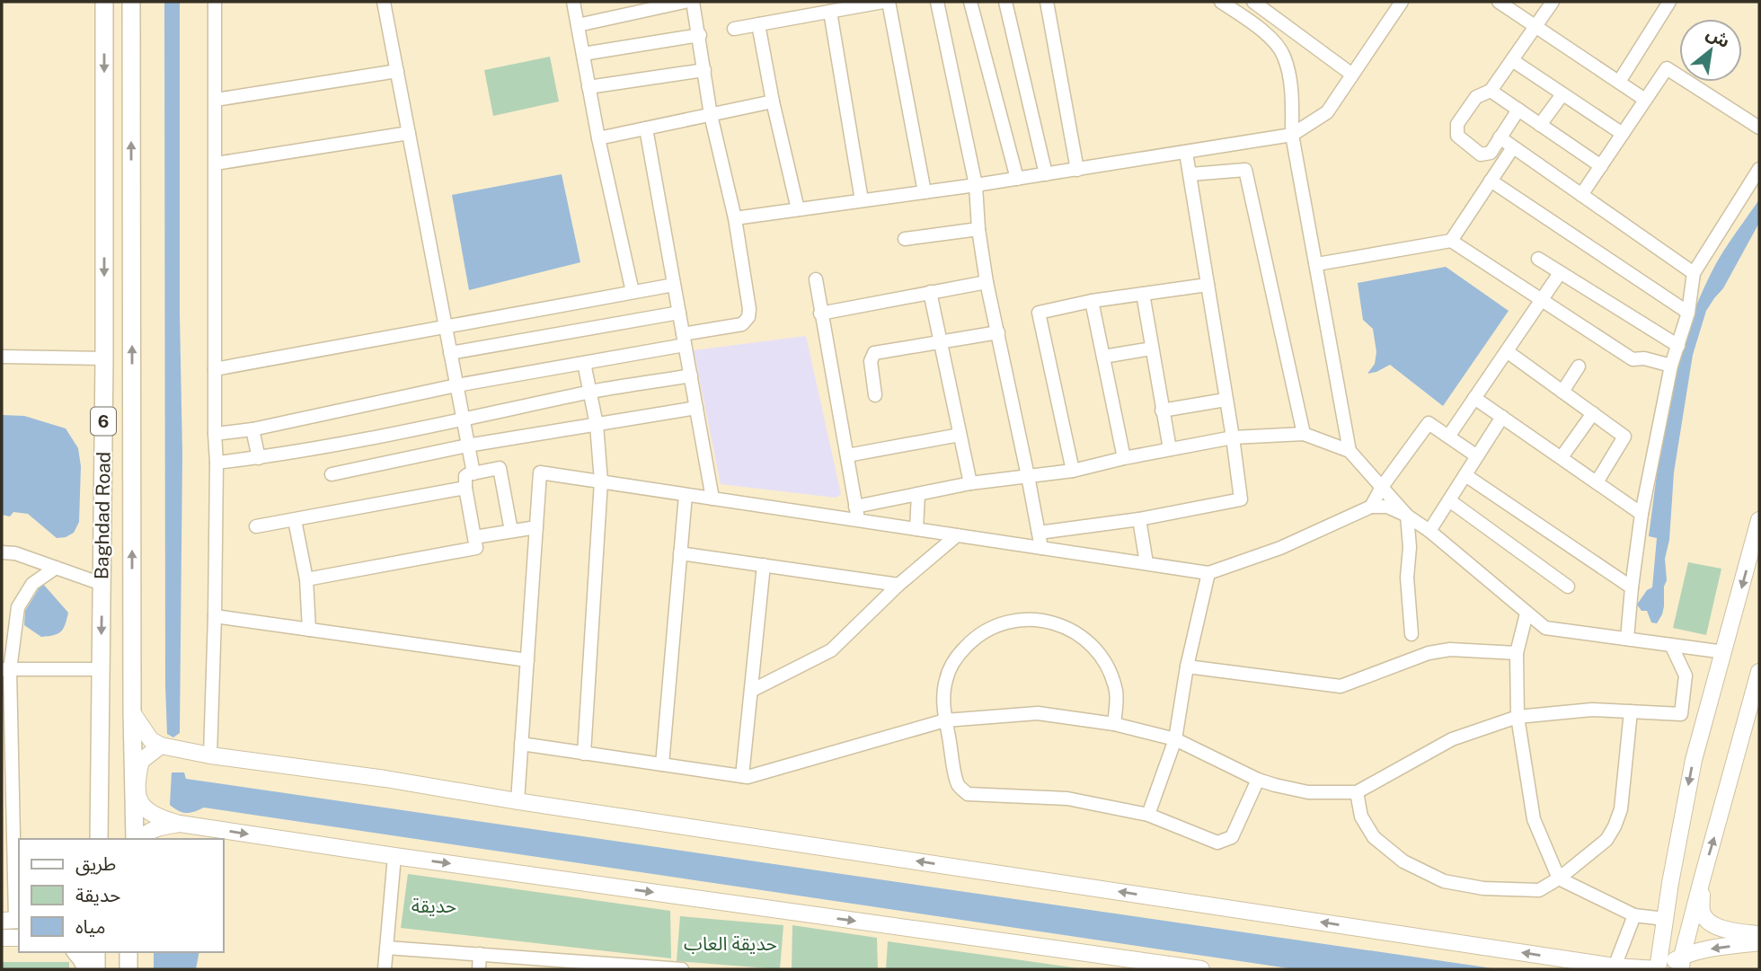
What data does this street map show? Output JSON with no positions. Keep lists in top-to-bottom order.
{
  "streets": {
    "highway": ["6", "Baghdad Road"]
  },
  "parks": ["حديقة", "حديقة العاب"],
  "legend": ["طريق", "حديقة", "مياه"],
  "north": "top right"
}
